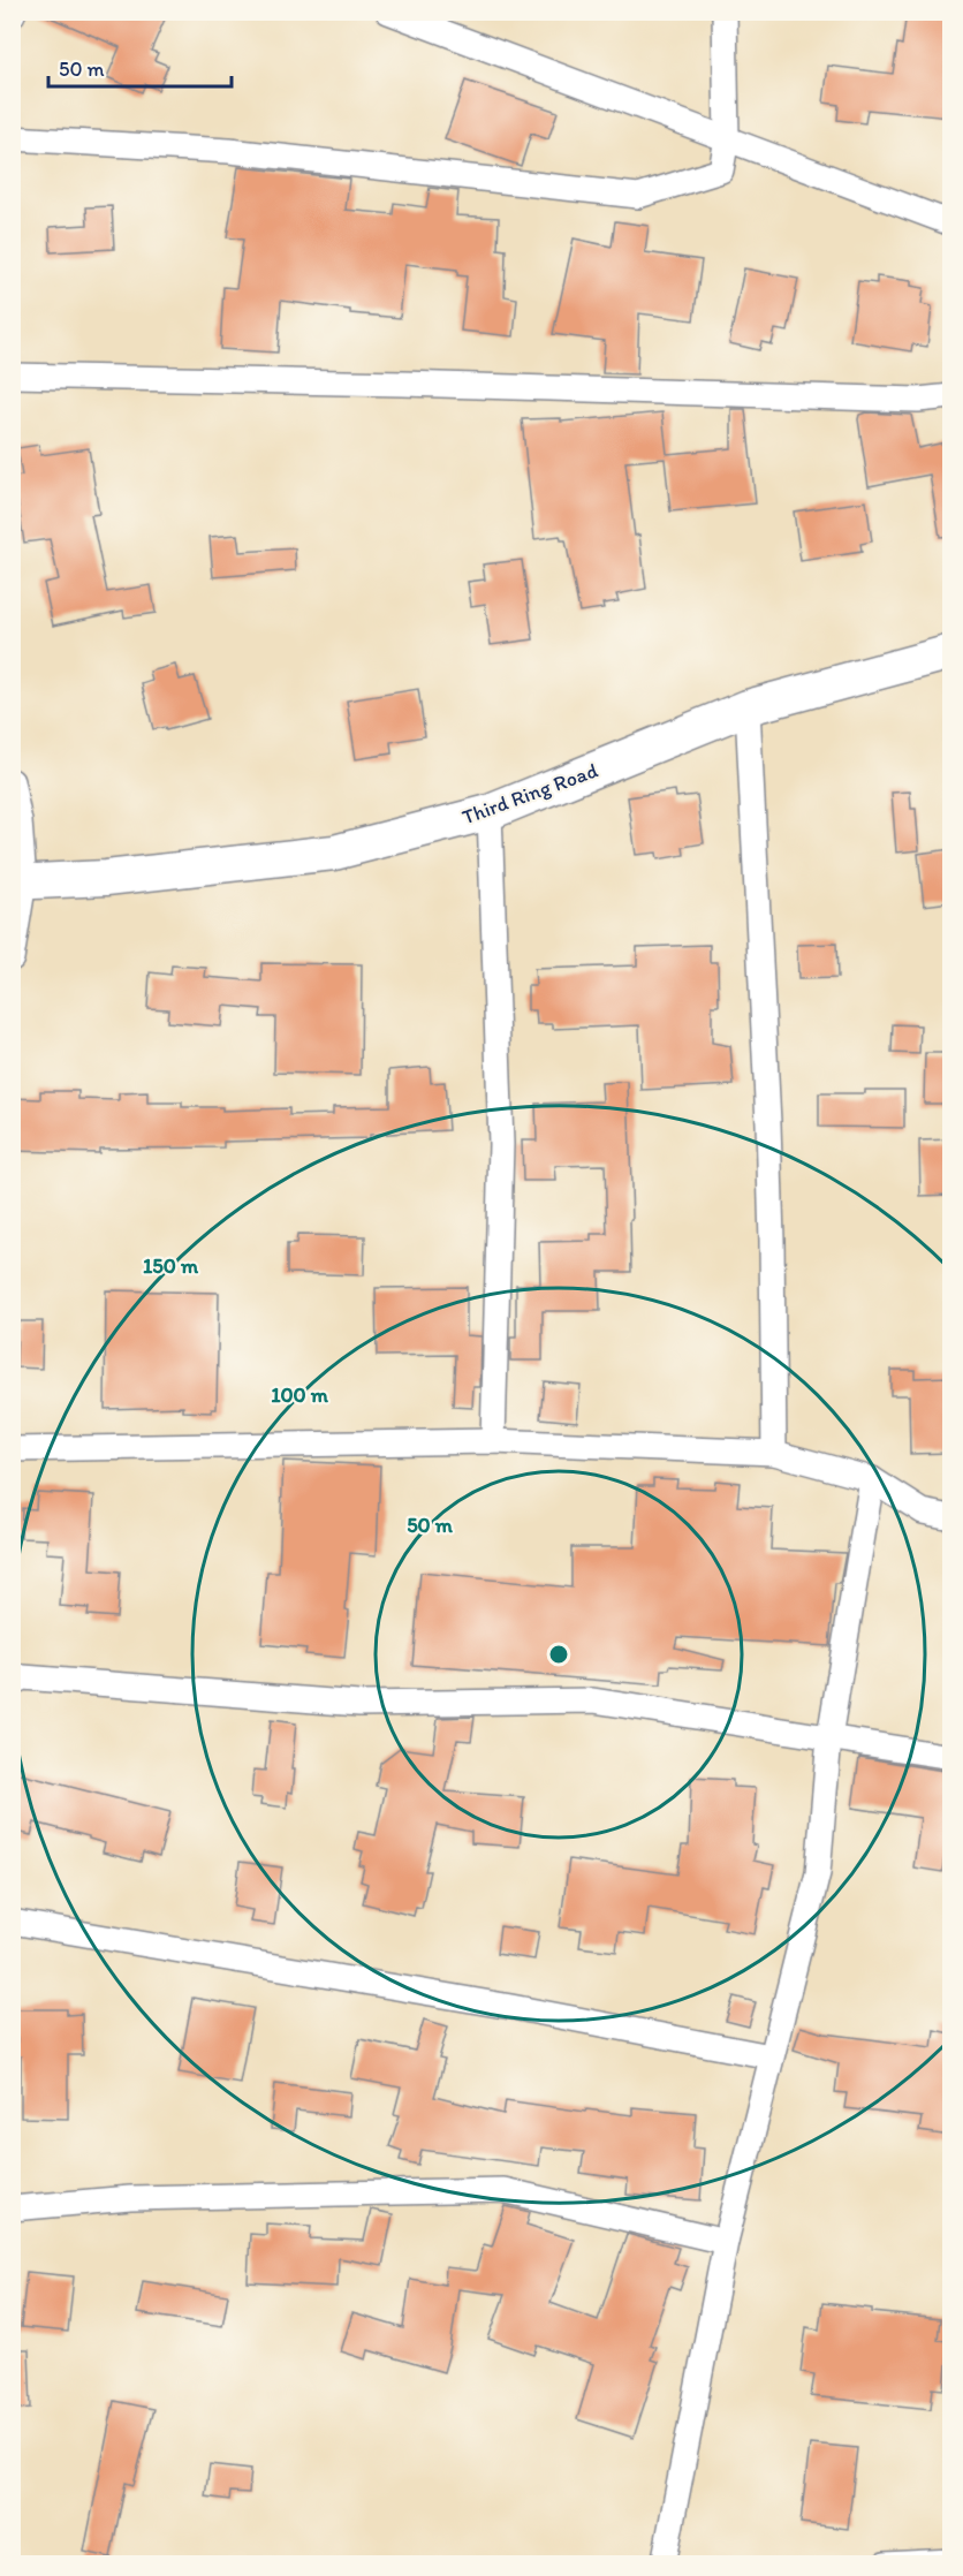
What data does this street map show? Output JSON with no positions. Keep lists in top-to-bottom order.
{
  "streets": {
    "street": ["Third Ring Road"]
  },
  "scale_bar": "50 m",
  "rings": ["150 m", "100 m", "50 m"]
}
